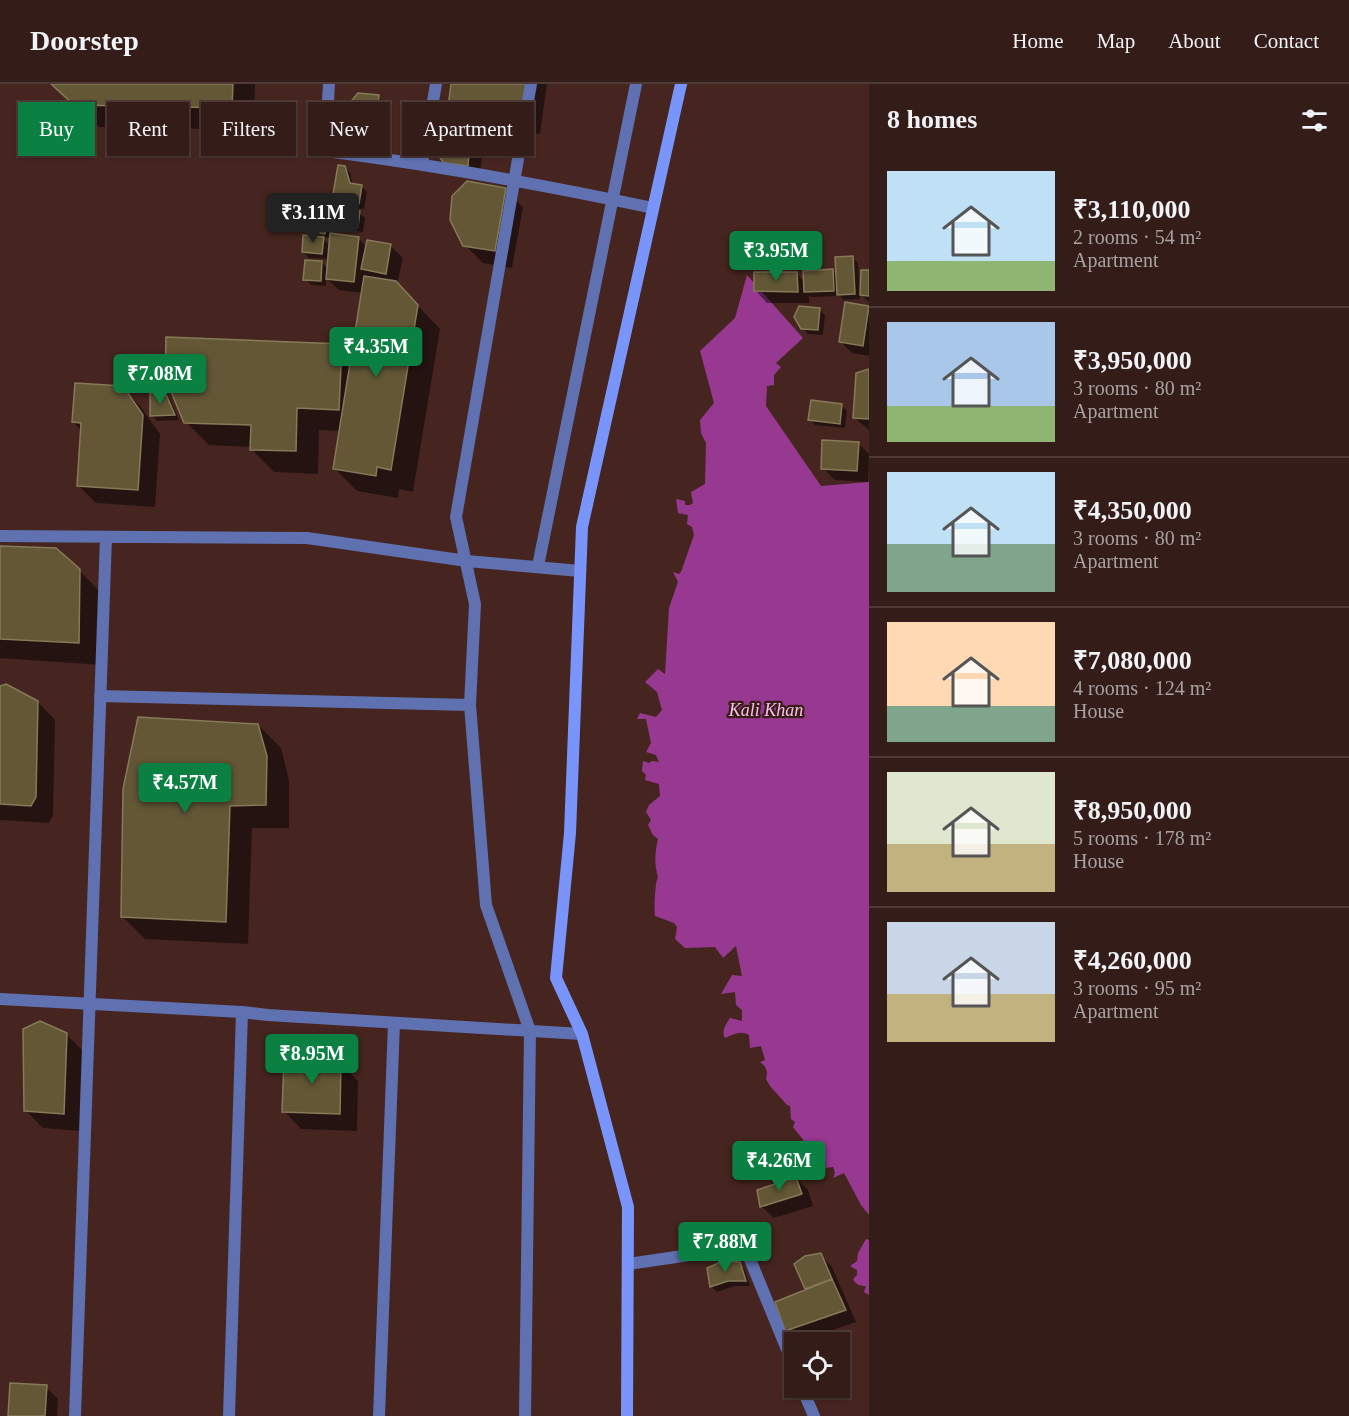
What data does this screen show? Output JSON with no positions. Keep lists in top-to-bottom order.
{
  "water": ["Kali Khan"],
  "page": {
    "header": "Doorstep",
    "nav": [
      "Home",
      "Map",
      "About",
      "Contact"
    ],
    "heading": "8 homes",
    "chip": [
      "Buy",
      "Rent",
      "Filters",
      "New",
      "Apartment"
    ],
    "list": [
      {
        "name": "₹3,110,000",
        "note": "2 rooms · 54 m² · Apartment"
      },
      {
        "name": "₹3,950,000",
        "note": "3 rooms · 80 m² · Apartment"
      },
      {
        "name": "₹4,350,000",
        "note": "3 rooms · 80 m² · Apartment"
      },
      {
        "name": "₹7,080,000",
        "note": "4 rooms · 124 m² · House"
      },
      {
        "name": "₹8,950,000",
        "note": "5 rooms · 178 m² · House"
      },
      {
        "name": "₹4,260,000",
        "note": "3 rooms · 95 m² · Apartment"
      }
    ],
    "price": [
      "₹3.11M",
      "₹3.95M",
      "₹4.35M",
      "₹7.08M",
      "₹4.57M",
      "₹8.95M",
      "₹4.26M",
      "₹7.88M"
    ]
  }
}
